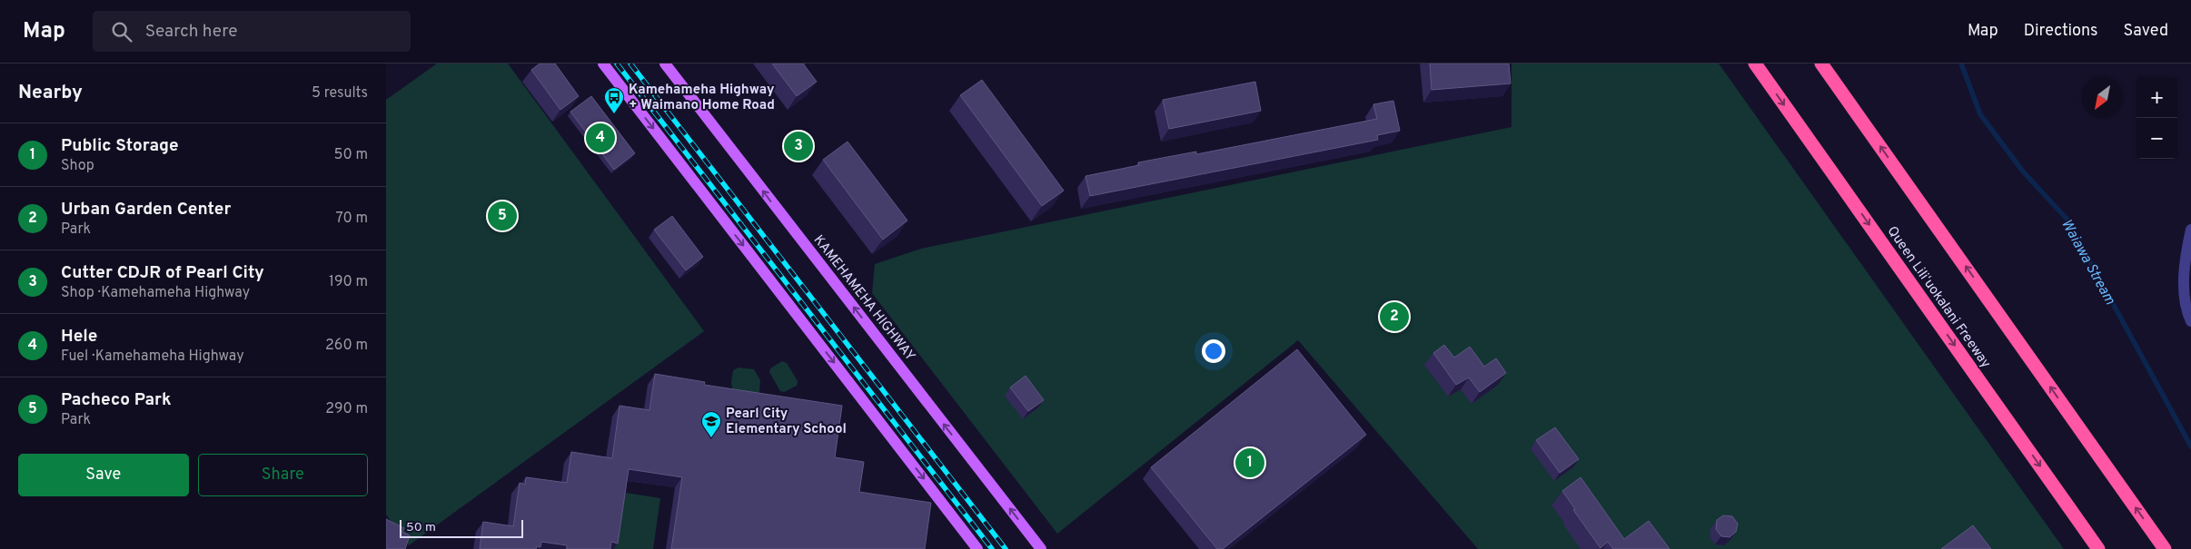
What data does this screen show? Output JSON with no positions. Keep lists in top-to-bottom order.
{
  "streets": {
    "highway": ["Queen Liliʻuokalani Freeway"],
    "main road": ["KAMEHAMEHA HIGHWAY"]
  },
  "water": ["Waiawa Stream"],
  "places": {
    "bus stop": ["Kamehameha Highway + Waimano Home Road"],
    "school or university": ["Pearl City Elementary School"]
  },
  "scale_bar": "50 m",
  "north": "bottom left",
  "page": {
    "header": "Map",
    "search": "Search here",
    "nav": ["Map", "Directions", "Saved"],
    "heading": ["Nearby", "5 results"],
    "map_buttons": ["+", "−"],
    "pins": [
      "4",
      "3",
      "5",
      "2",
      "1"
    ],
    "list": [
      {
        "mark": "1",
        "name": "Public Storage",
        "note": "Shop",
        "value": "50 m"
      },
      {
        "mark": "2",
        "name": "Urban Garden Center",
        "note": "Park",
        "value": "70 m"
      },
      {
        "mark": "3",
        "name": "Cutter CDJR of Pearl City",
        "note": "Shop · Kamehameha Highway",
        "value": "190 m"
      },
      {
        "mark": "4",
        "name": "Hele",
        "note": "Fuel · Kamehameha Highway",
        "value": "260 m"
      },
      {
        "mark": "5",
        "name": "Pacheco Park",
        "note": "Park",
        "value": "290 m"
      }
    ],
    "buttons": ["Save", "Share"],
    "scale": "50 m"
  }
}
